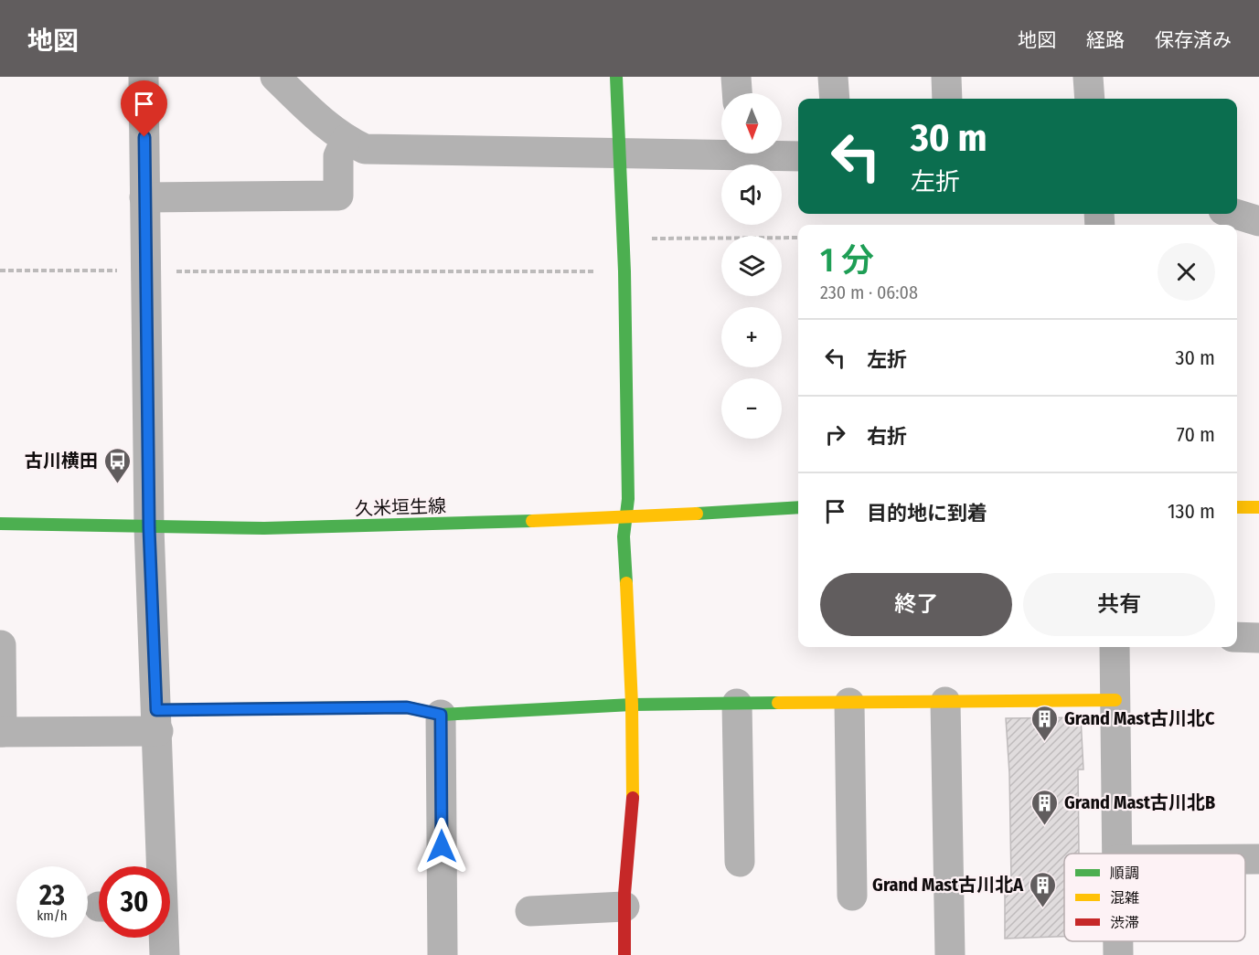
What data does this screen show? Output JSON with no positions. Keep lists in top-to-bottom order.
{
  "streets": {
    "street": ["久米垣生線"]
  },
  "places": {
    "bus stop": ["古川横田"],
    "building": ["Grand Mast古川北C", "Grand Mast古川北B", "Grand Mast古川北A"]
  },
  "legend": ["順調", "混雑", "渋滞"],
  "north": "bottom",
  "page": {
    "header": "地図",
    "nav": ["地図", "経路", "保存済み"],
    "map_buttons": ["+", "−"],
    "turn": ["30 m", "左折"],
    "heading": ["1 分", "230 m · 06:08"],
    "list": [
      {
        "name": "左折",
        "value": "30 m"
      },
      {
        "name": "右折",
        "value": "70 m"
      },
      {
        "name": "目的地に到着",
        "value": "130 m"
      }
    ],
    "buttons": ["終了", "共有"],
    "speed": "23 km/h",
    "limit": "30"
  }
}
